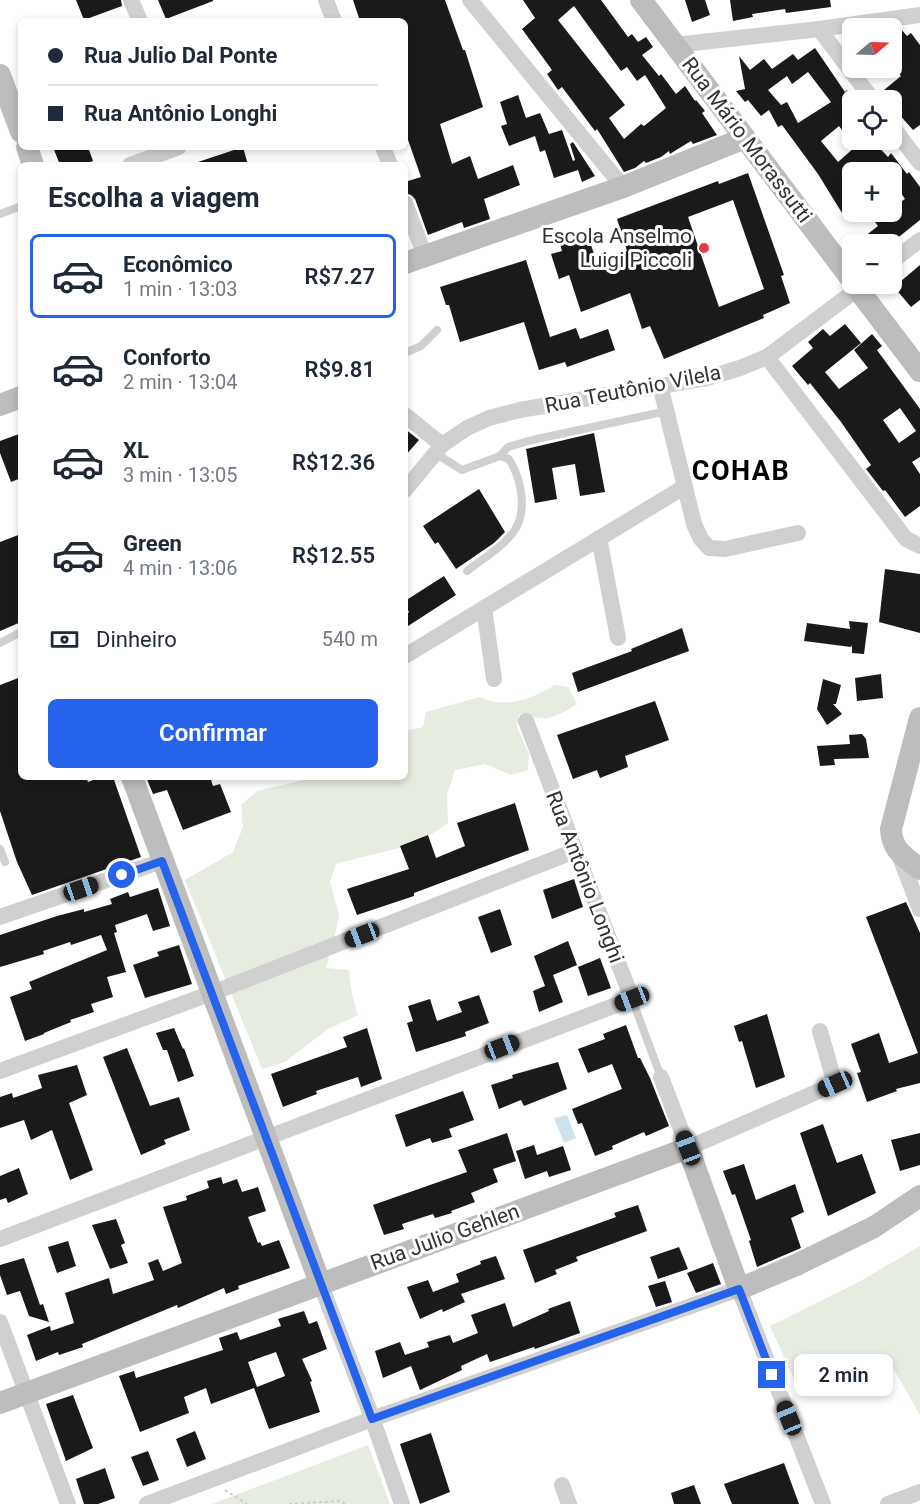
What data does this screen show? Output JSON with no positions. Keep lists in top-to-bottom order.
{
  "streets": {
    "street": [
      "Rua Mário Morassutti",
      "Rua Teutônio Vilela",
      "Rua Antônio Longhi",
      "Rua Julio Gehlen"
    ]
  },
  "crossings": [
    ["Rua Antônio Longhi", "Rua Julio Gehlen"]
  ],
  "districts": ["COHAB"],
  "places": ["Escola Anselmo Luigi Piccoli"],
  "north": "right",
  "page": {
    "map_buttons": ["+", "−"],
    "banner": ["Rua Julio Dal Ponte", "Rua Antônio Longhi"],
    "heading": "Escolha a viagem",
    "list": [
      {
        "name": "Econômico",
        "note": "1 min · 13:03",
        "value": "R$7.27"
      },
      {
        "name": "Conforto",
        "note": "2 min · 13:04",
        "value": "R$9.81"
      },
      {
        "name": "XL",
        "note": "3 min · 13:05",
        "value": "R$12.36"
      },
      {
        "name": "Green",
        "note": "4 min · 13:06",
        "value": "R$12.55"
      }
    ],
    "pay": ["Dinheiro", "540 m"],
    "buttons": "Confirmar",
    "bubble": "2 min"
  }
}
